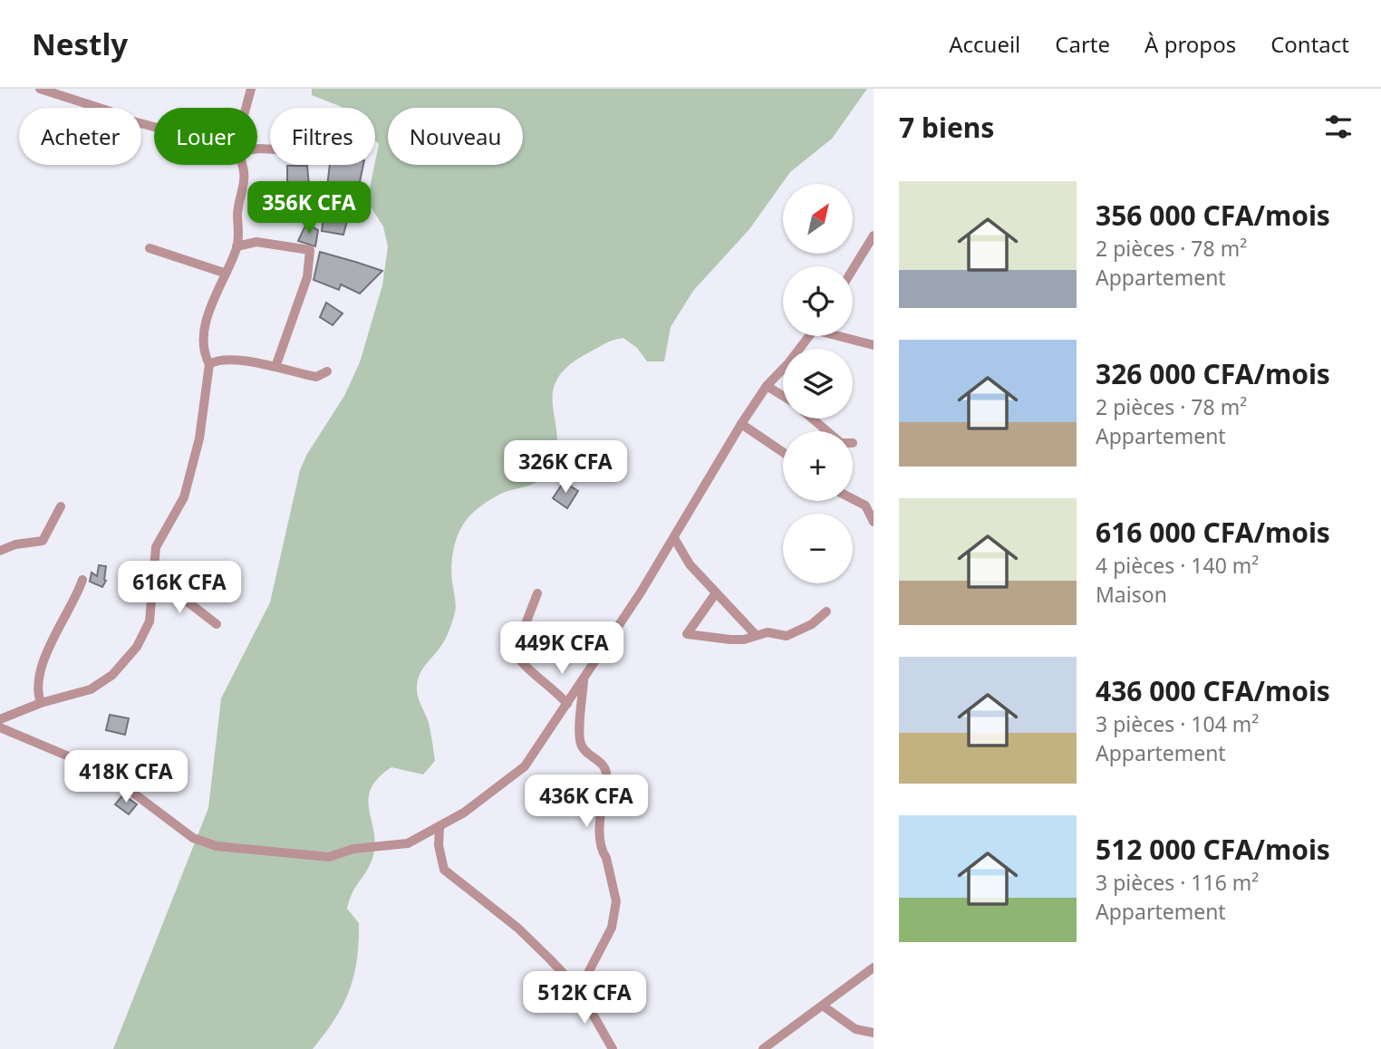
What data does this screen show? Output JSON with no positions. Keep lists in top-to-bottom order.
{
  "north": "top right",
  "page": {
    "header": "Nestly",
    "nav": [
      "Accueil",
      "Carte",
      "À propos",
      "Contact"
    ],
    "heading": "7 biens",
    "chip": [
      "Acheter",
      "Louer",
      "Filtres",
      "Nouveau"
    ],
    "list": [
      {
        "name": "356 000 CFA/mois",
        "note": "2 pièces · 78 m² · Appartement"
      },
      {
        "name": "326 000 CFA/mois",
        "note": "2 pièces · 78 m² · Appartement"
      },
      {
        "name": "616 000 CFA/mois",
        "note": "4 pièces · 140 m² · Maison"
      },
      {
        "name": "436 000 CFA/mois",
        "note": "3 pièces · 104 m² · Appartement"
      },
      {
        "name": "512 000 CFA/mois",
        "note": "3 pièces · 116 m² · Appartement"
      }
    ],
    "price": [
      "356K CFA",
      "326K CFA",
      "616K CFA",
      "449K CFA",
      "418K CFA",
      "436K CFA",
      "512K CFA"
    ],
    "map_buttons": ["+", "−"]
  }
}
